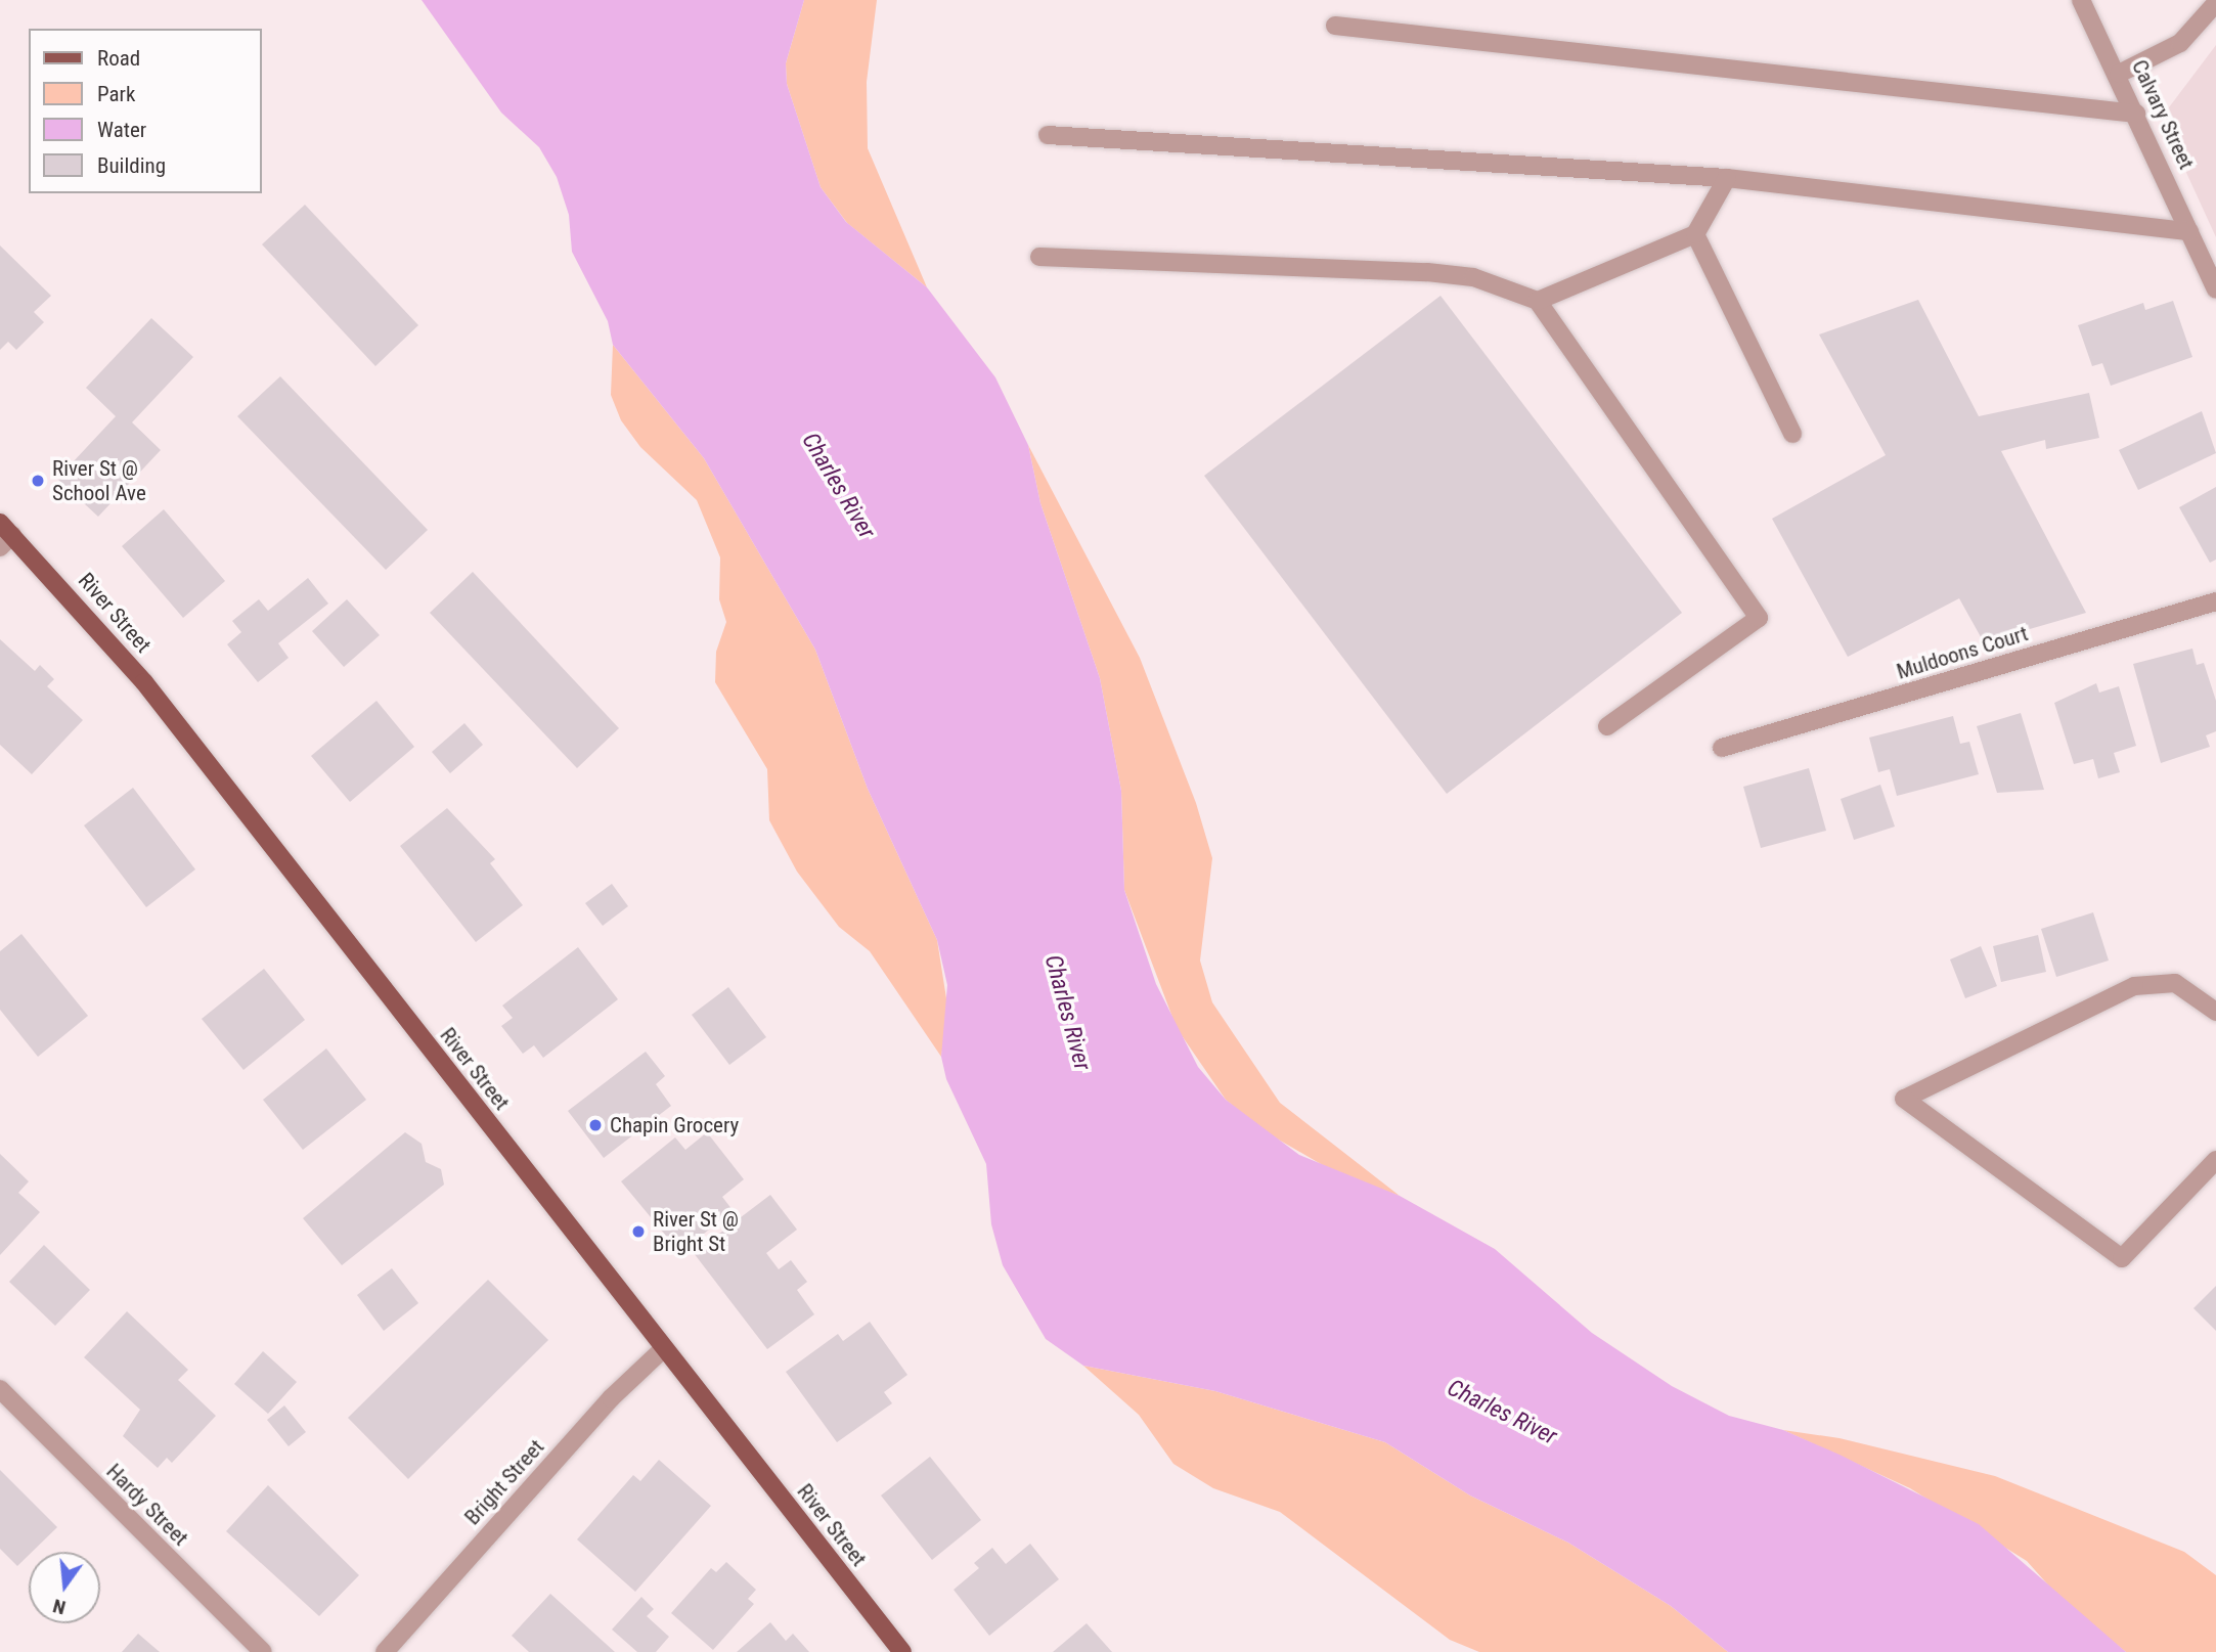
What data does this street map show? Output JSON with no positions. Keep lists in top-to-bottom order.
{
  "streets": {
    "main road": ["River Street"],
    "street": [
      "Calvary Street",
      "Muldoons Court",
      "Bright Street",
      "Hardy Street"
    ]
  },
  "crossings": [
    ["River Street", "Bright Street"]
  ],
  "water": ["Charles River"],
  "places": ["River St @ School Ave", "Chapin Grocery", "River St @ Bright St"],
  "legend": [
    "Road",
    "Park",
    "Water",
    "Building"
  ],
  "north": "bottom"
}
